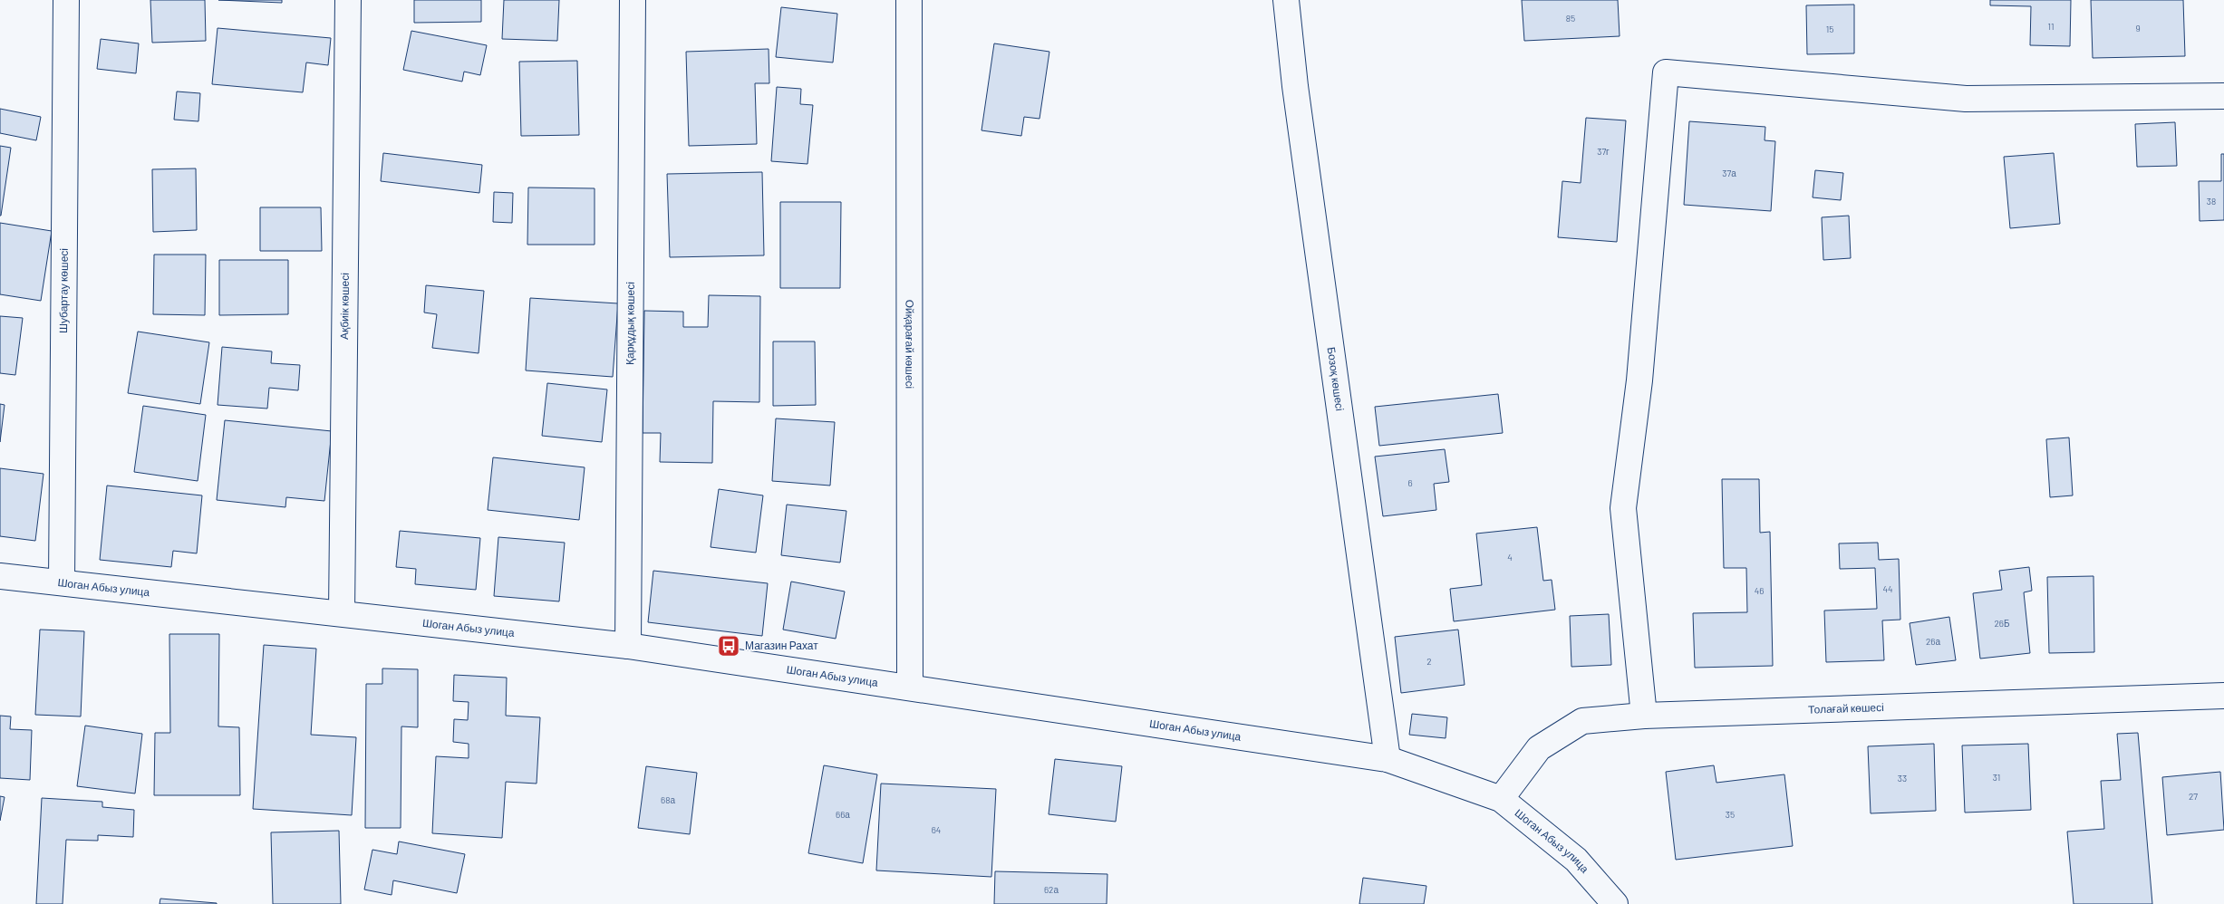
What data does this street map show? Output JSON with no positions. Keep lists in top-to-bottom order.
{
  "streets": {
    "street": [
      "Шубартау көшесі",
      "Ақбиік көшесі",
      "Қарқұдық көшесі",
      "Ойқарағай көшесі",
      "Бозоқ көшесі",
      "Шоган Абыз улица",
      "Толағай көшесі"
    ]
  },
  "crossings": [
    ["Шубартау көшесі", "Шоган Абыз улица"],
    ["Ақбиік көшесі", "Шоган Абыз улица"],
    ["Қарқұдық көшесі", "Шоган Абыз улица"],
    ["Ойқарағай көшесі", "Шоган Абыз улица"],
    ["Бозоқ көшесі", "Шоган Абыз улица"],
    ["Шоган Абыз улица", "Толағай көшесі"]
  ],
  "places": {
    "bus stop": ["Магазин Рахат"]
  },
  "house_numbers": [
    "85",
    "11",
    "9",
    "15",
    "37г",
    "37а",
    "38",
    "6",
    "4",
    "44",
    "46",
    "26Б",
    "26а",
    "2",
    "31",
    "33",
    "27",
    "68а",
    "66а",
    "35",
    "64",
    "62а"
  ]
}
